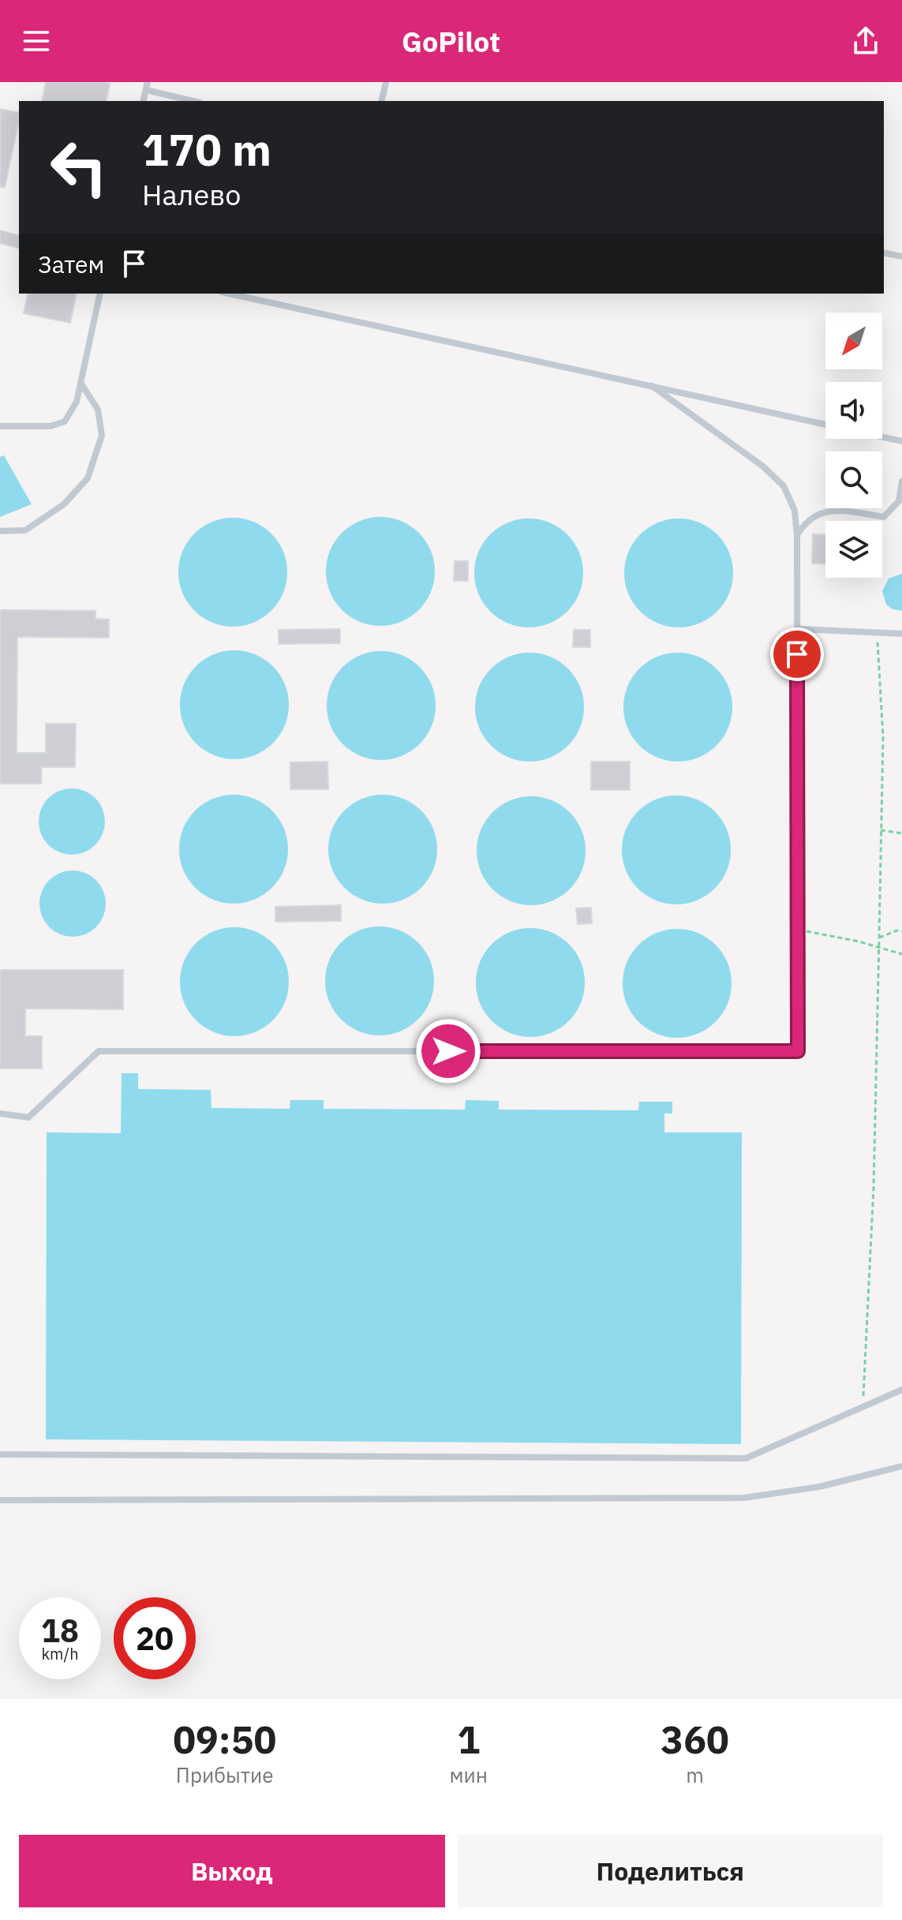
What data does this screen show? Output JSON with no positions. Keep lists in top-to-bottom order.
{
  "north": "bottom left",
  "page": {
    "header": "GoPilot",
    "turn": ["170 m", "Налево"],
    "then": "Затем",
    "speed": "18 km/h",
    "limit": "20",
    "eta": [
      "09:50",
      "Прибытие",
      "1",
      "мин",
      "360",
      "m"
    ],
    "buttons": ["Выход", "Поделиться"]
  }
}
